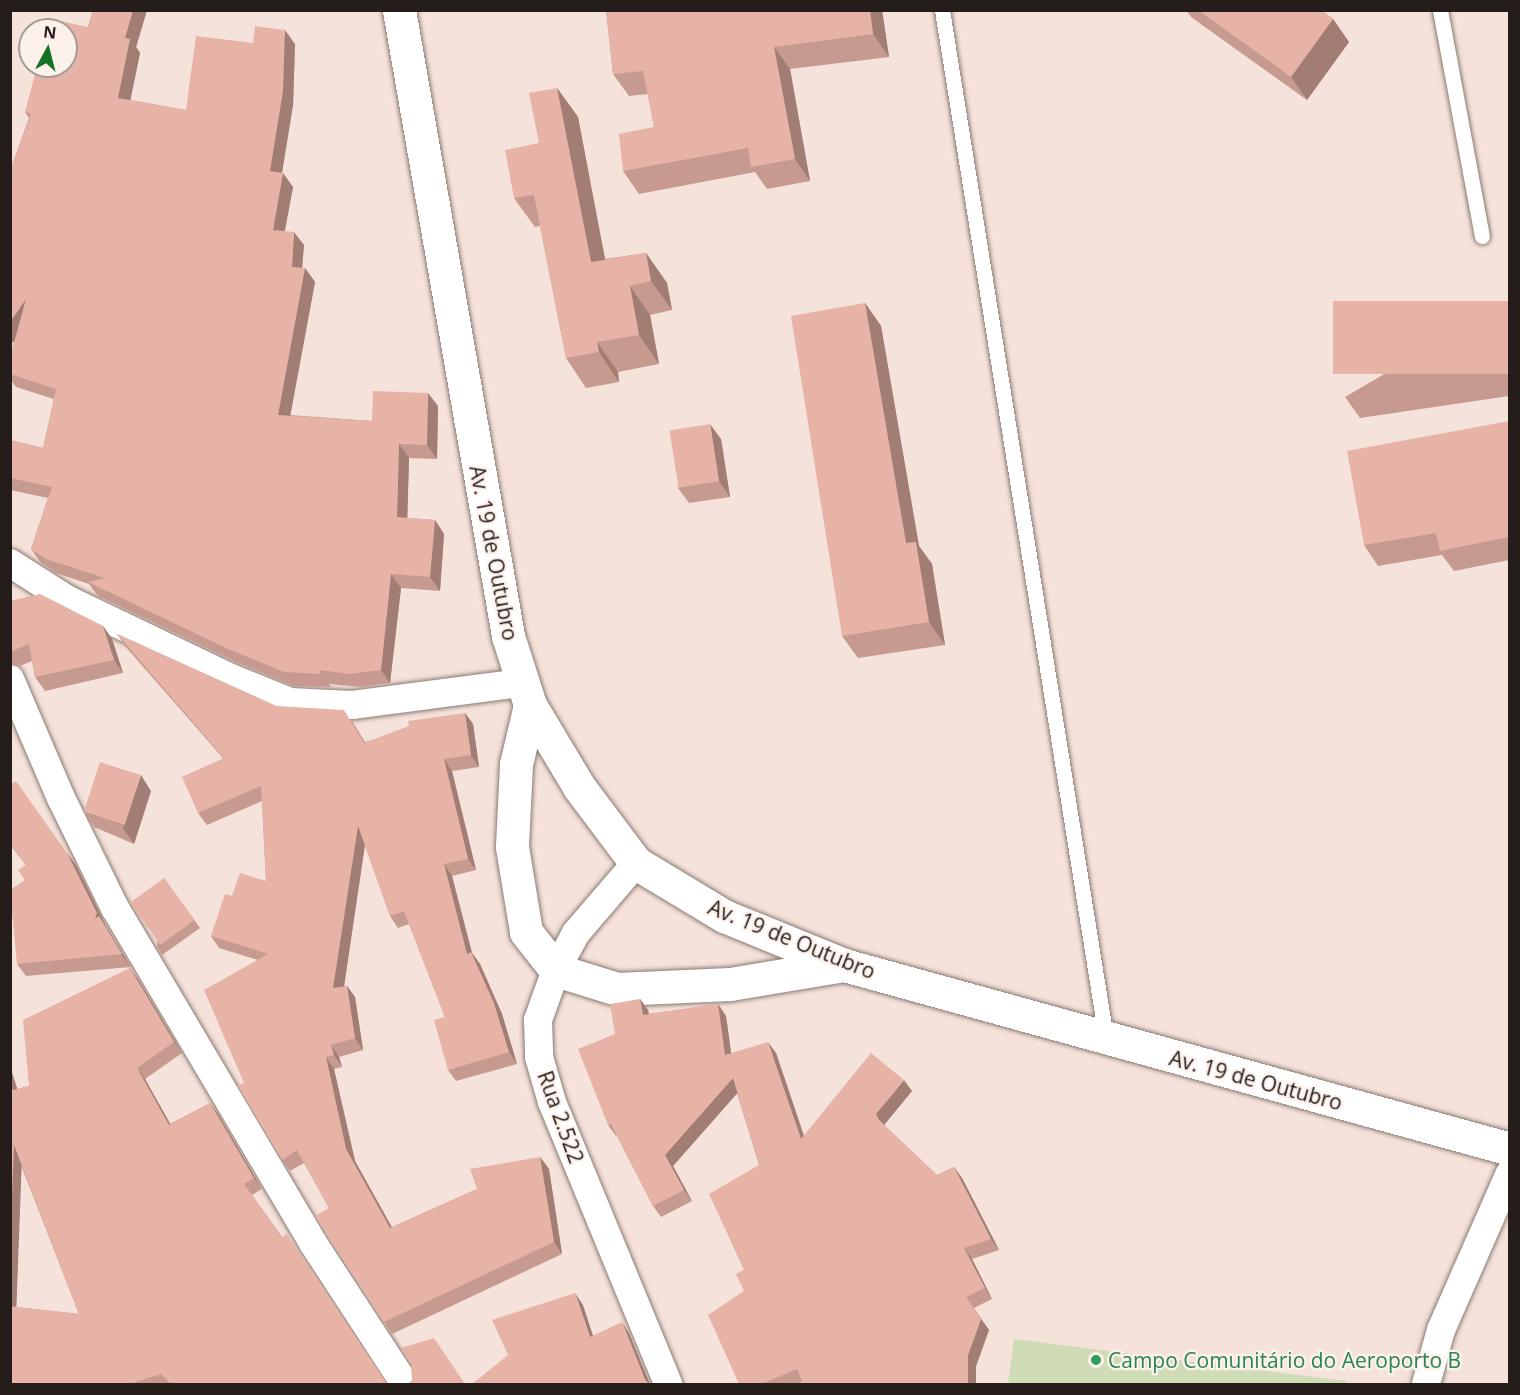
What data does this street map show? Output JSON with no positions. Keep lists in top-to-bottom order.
{
  "streets": {
    "street": ["Av. 19 de Outubro", "Rua 2.522"]
  },
  "crossings": [
    ["Av. 19 de Outubro", "Rua 2.522"]
  ],
  "places": ["Campo Comunitário do Aeroporto B"],
  "north": "top"
}
